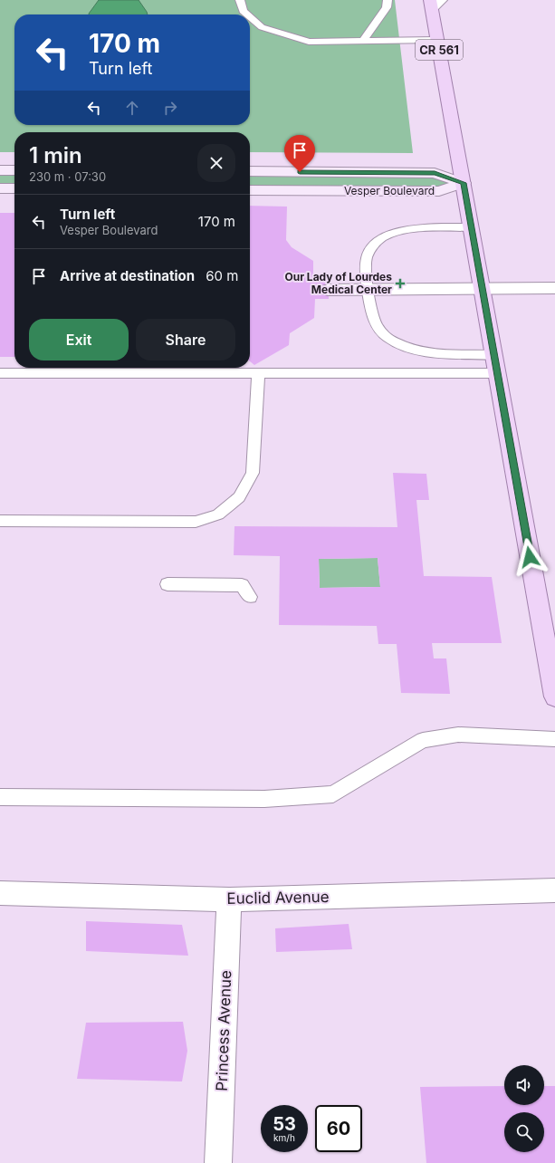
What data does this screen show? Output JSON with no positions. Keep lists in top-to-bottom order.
{
  "streets": {
    "main road": ["CR 561"],
    "street": ["Vesper Boulevard", "Euclid Avenue", "Princess Avenue"]
  },
  "crossings": [
    ["CR 561", "Vesper Boulevard"],
    ["Euclid Avenue", "Princess Avenue"]
  ],
  "places": {
    "health": ["Our Lady of Lourdes Medical Center"]
  },
  "page": {
    "turn": ["170 m", "Turn left"],
    "heading": ["1 min", "230 m · 07:30"],
    "list": [
      {
        "name": "Turn left",
        "note": "Vesper Boulevard",
        "value": "170 m"
      },
      {
        "name": "Arrive at destination",
        "value": "60 m"
      }
    ],
    "buttons": ["Exit", "Share"],
    "speed": "53 km/h",
    "limit": "60"
  }
}
